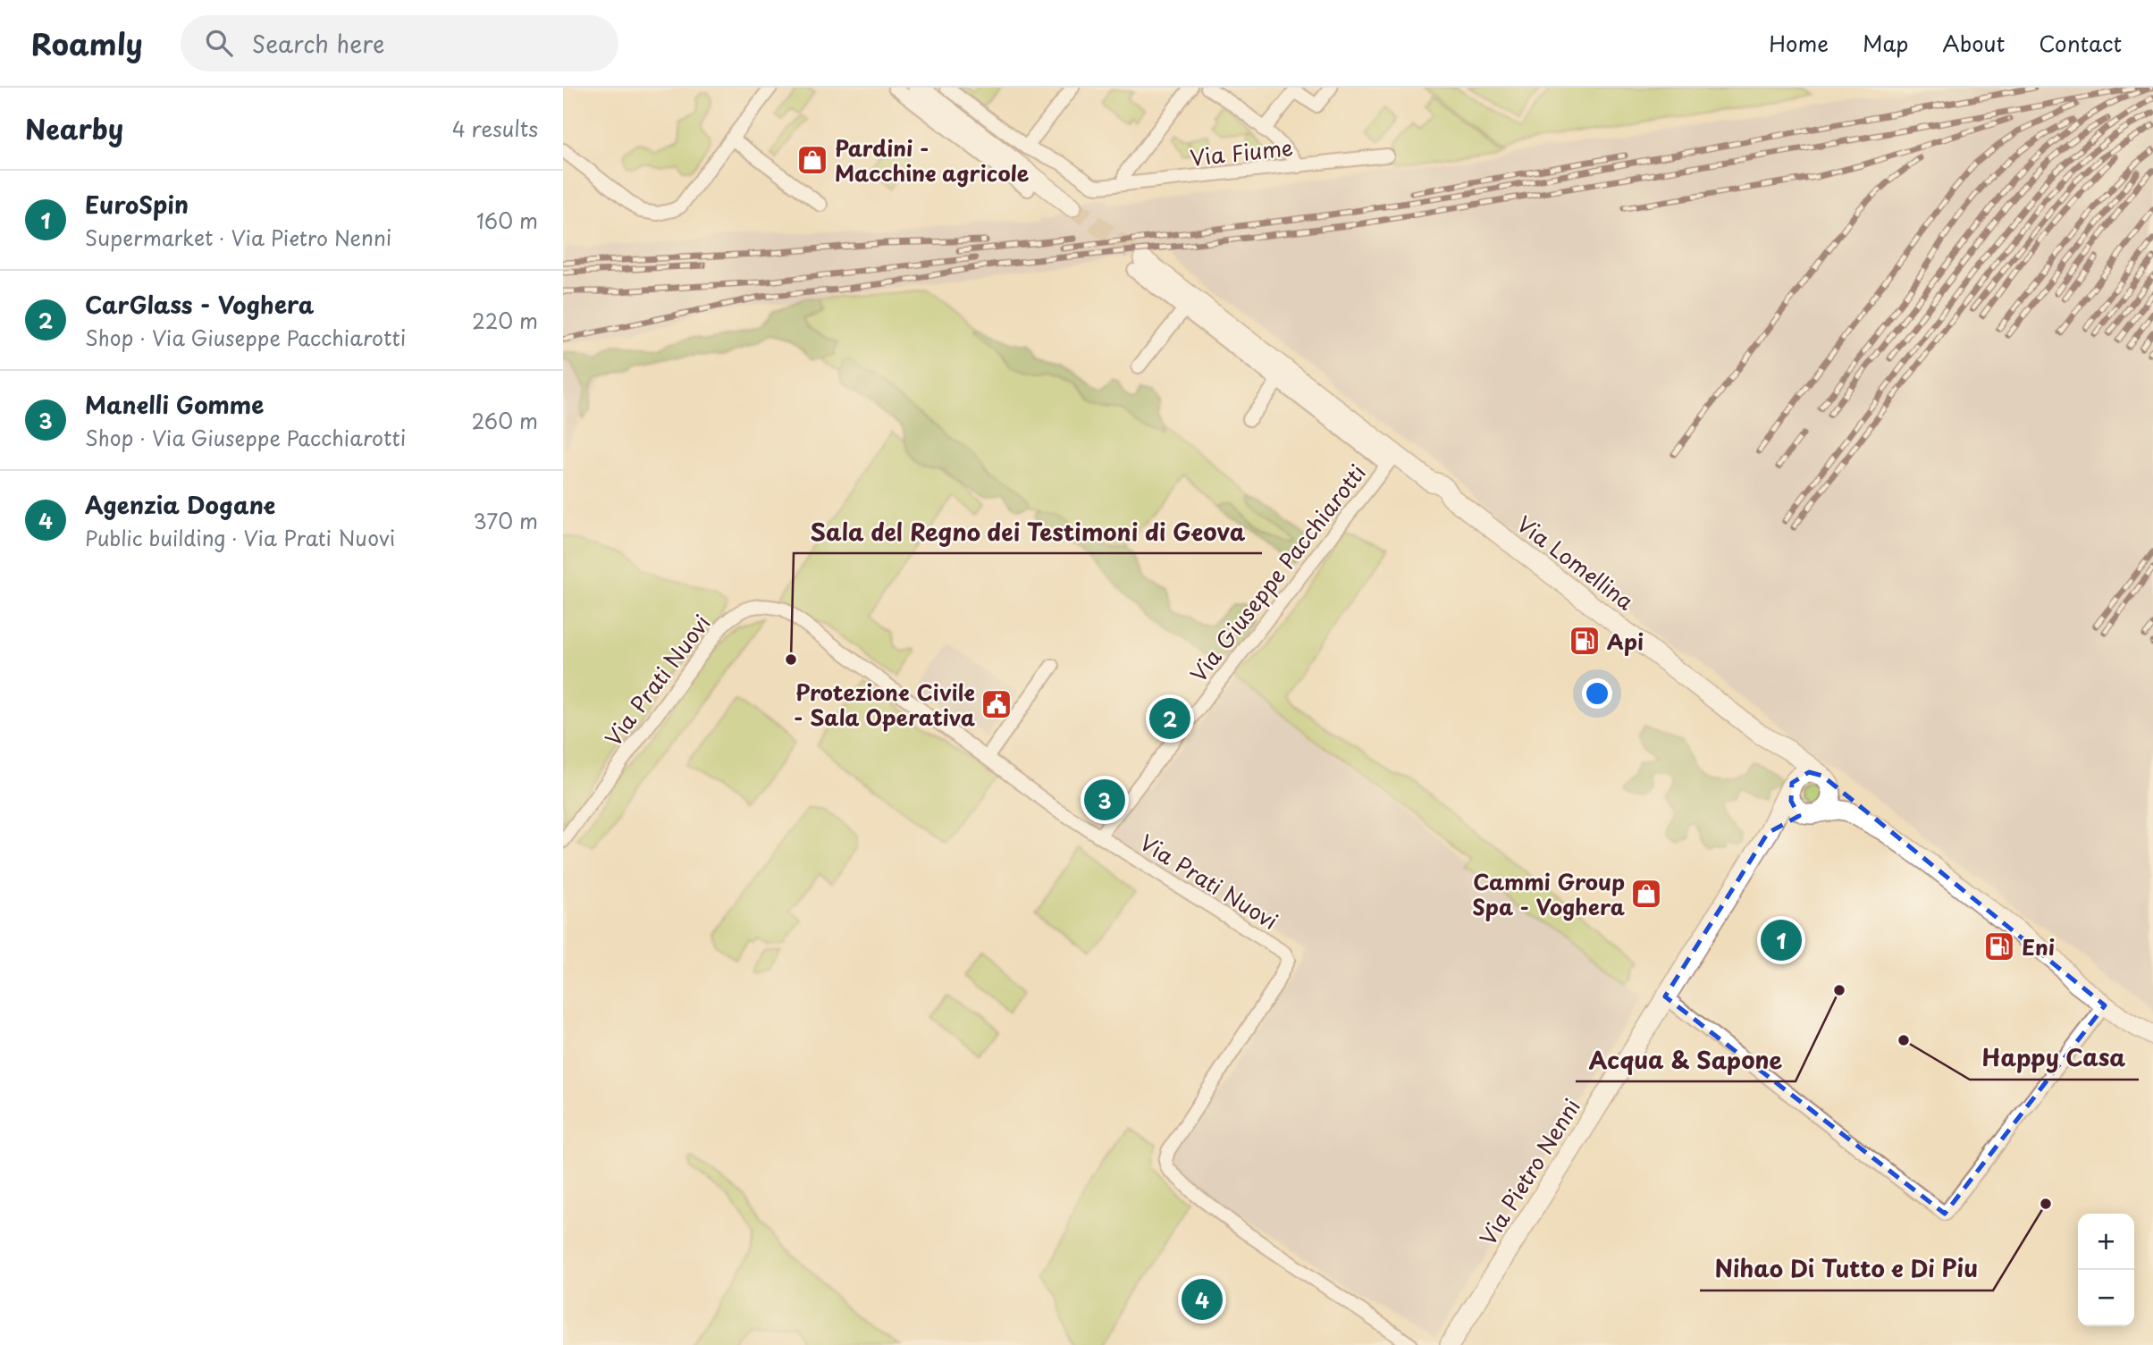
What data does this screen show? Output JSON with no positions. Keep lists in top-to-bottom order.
{
  "streets": {
    "main road": ["Via Lomellina", "Via Pietro Nenni"],
    "street": ["Via Fiume", "Via Giuseppe Pacchiarotti", "Via Prati Nuovi"]
  },
  "crossings": [
    ["Via Lomellina", "Via Giuseppe Pacchiarotti"],
    ["Via Lomellina", "Via Pietro Nenni"],
    ["Via Giuseppe Pacchiarotti", "Via Prati Nuovi"]
  ],
  "places": {
    "shop": ["Pardini - Macchine agricole", "Cammi Group Spa - Voghera"],
    "fuel station": ["Api", "Eni"],
    "other": [
      "Sala del Regno dei Testimoni di Geova",
      "Acqua & Sapone",
      "Happy Casa",
      "Nihao Di Tutto e Di Piu"
    ],
    "public building": ["Protezione Civile - Sala Operativa"]
  },
  "page": {
    "header": "Roamly",
    "search": "Search here",
    "nav": [
      "Home",
      "Map",
      "About",
      "Contact"
    ],
    "heading": ["Nearby", "4 results"],
    "list": [
      {
        "mark": "1",
        "name": "EuroSpin",
        "note": "Supermarket · Via Pietro Nenni",
        "value": "160 m"
      },
      {
        "mark": "2",
        "name": "CarGlass - Voghera",
        "note": "Shop · Via Giuseppe Pacchiarotti",
        "value": "220 m"
      },
      {
        "mark": "3",
        "name": "Manelli Gomme",
        "note": "Shop · Via Giuseppe Pacchiarotti",
        "value": "260 m"
      },
      {
        "mark": "4",
        "name": "Agenzia Dogane",
        "note": "Public building · Via Prati Nuovi",
        "value": "370 m"
      }
    ],
    "pins": [
      "2",
      "3",
      "1",
      "4"
    ],
    "map_buttons": ["+", "−"]
  }
}
